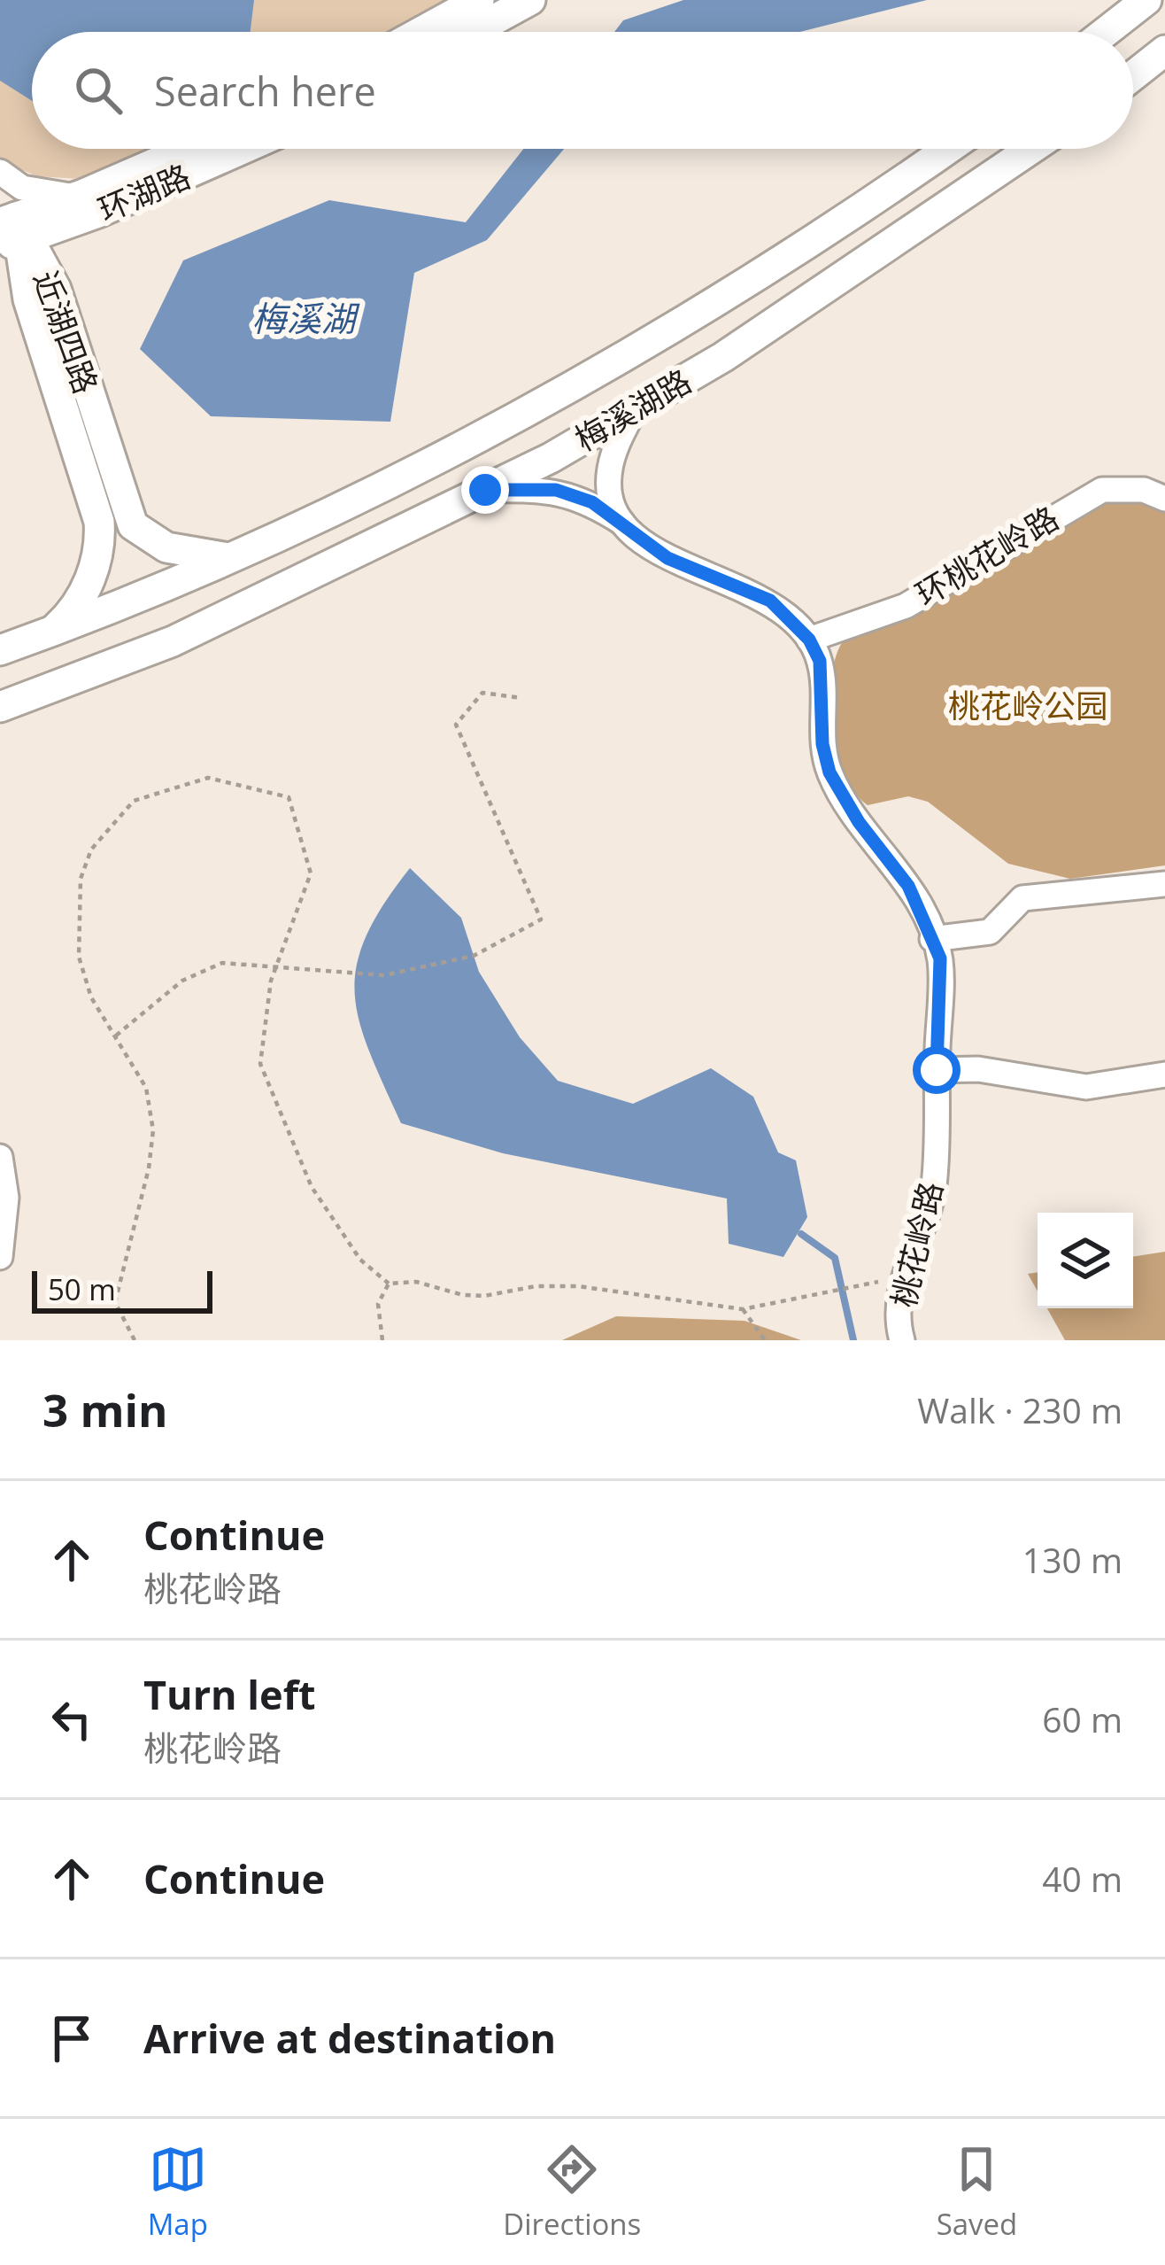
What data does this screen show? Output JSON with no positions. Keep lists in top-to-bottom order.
{
  "streets": {
    "main road": ["环湖路", "近湖四路", "梅溪湖路"],
    "street": ["环桃花岭路", "桃花岭路"]
  },
  "crossings": [
    ["环湖路", "近湖四路"],
    ["近湖四路", "梅溪湖路"],
    ["环桃花岭路", "桃花岭路"]
  ],
  "water": ["梅溪湖"],
  "parks": ["桃花岭公园"],
  "scale_bar": "50 m",
  "page": {
    "search": "Search here",
    "scale": "50 m",
    "heading": ["3 min", "Walk · 230 m"],
    "list": [
      ["Continue", "桃花岭路", "130 m"],
      ["Turn left", "桃花岭路", "60 m"],
      ["Continue", "40 m"],
      "Arrive at destination"
    ],
    "nav": ["Map", "Directions", "Saved"]
  }
}
